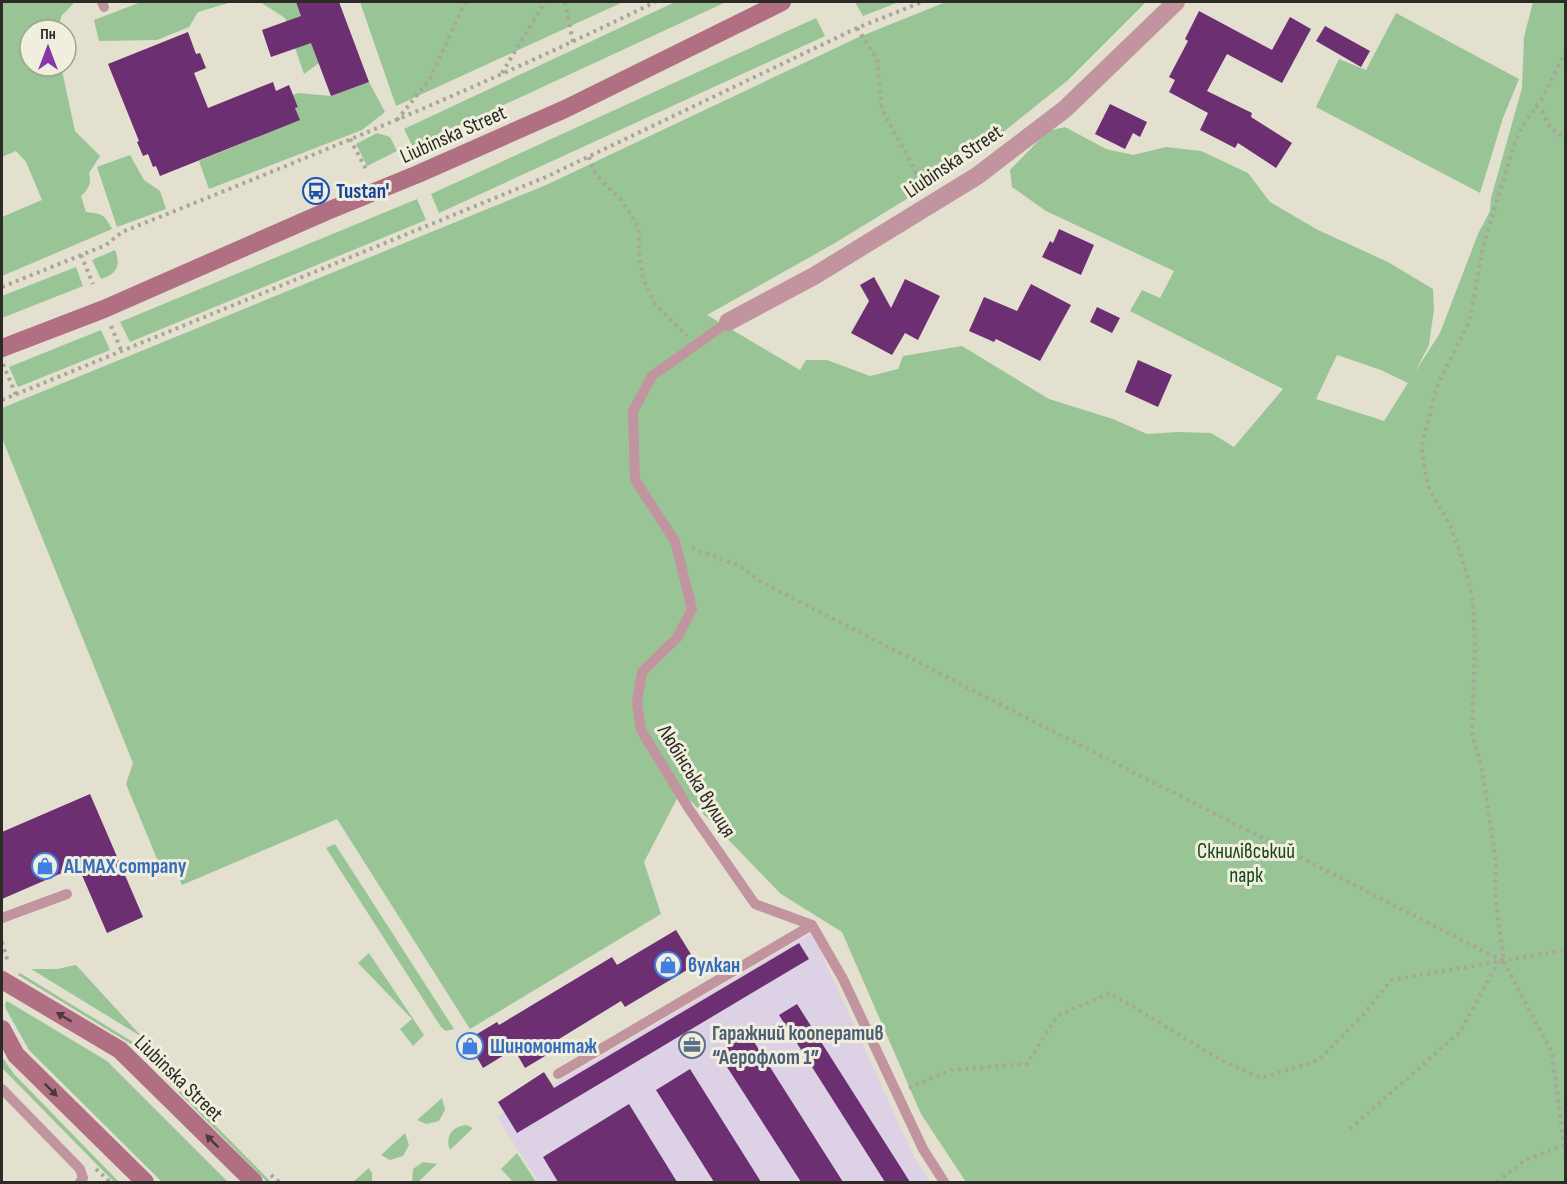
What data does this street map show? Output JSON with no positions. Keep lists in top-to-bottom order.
{
  "streets": {
    "main road": ["Liubinska Street"],
    "lane": ["Любінська вулиця"]
  },
  "crossings": [
    ["Liubinska Street", "Любінська вулиця"]
  ],
  "parks": ["Скнилівський парк"],
  "places": {
    "bus stop": ["Tustan'"],
    "shop": ["ALMAX company", "вулкан", "Шиномонтаж"],
    "office": ["Гаражний кооператив “Аерофлот 1”"]
  },
  "north": "top"
}
